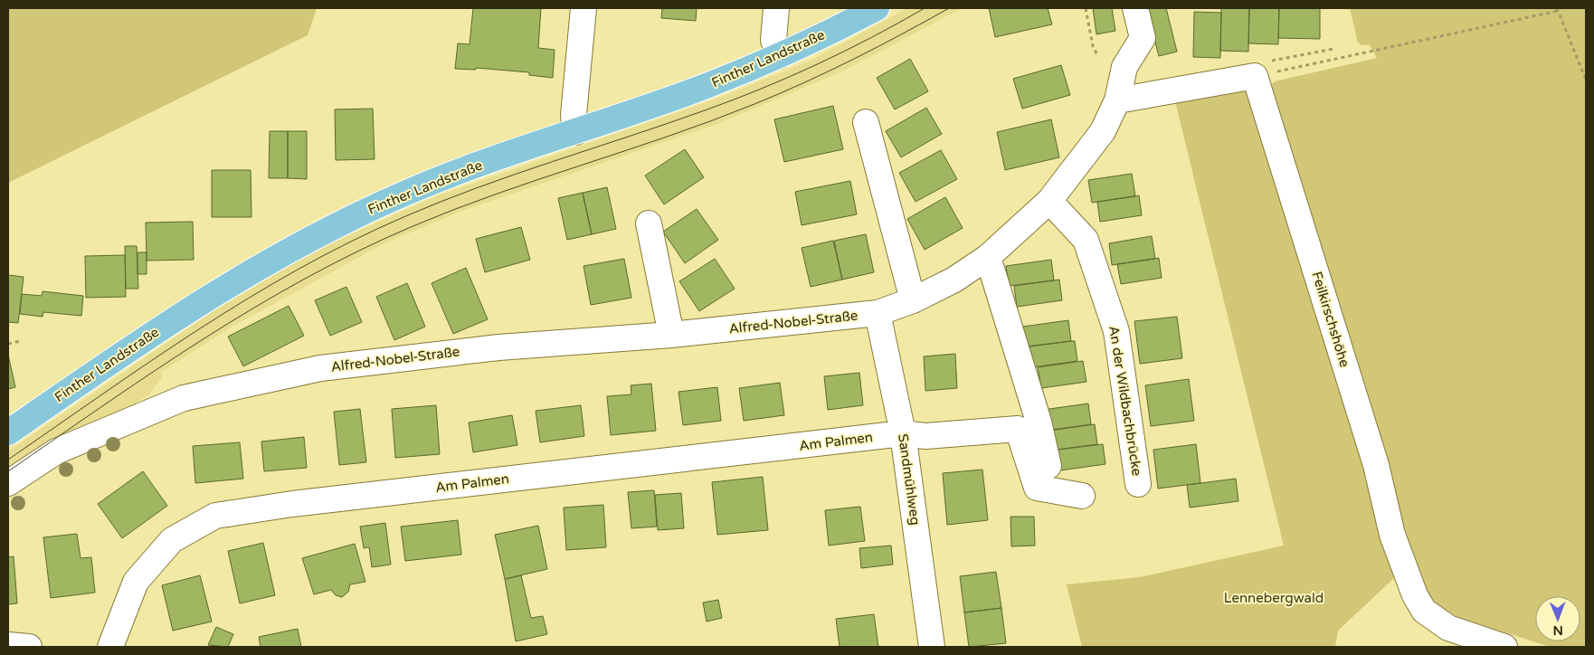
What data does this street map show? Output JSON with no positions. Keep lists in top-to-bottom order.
{
  "streets": {
    "main road": ["Finther Landstraße"],
    "street": [
      "Feilkirschshöhe",
      "Alfred-Nobel-Straße",
      "An der Wildbachbrücke",
      "Am Palmen",
      "Sandmühlweg"
    ]
  },
  "crossings": [
    ["Alfred-Nobel-Straße", "An der Wildbachbrücke"],
    ["Alfred-Nobel-Straße", "Sandmühlweg"],
    ["Am Palmen", "Sandmühlweg"]
  ],
  "parks": ["Lennebergwald"],
  "north": "bottom"
}
